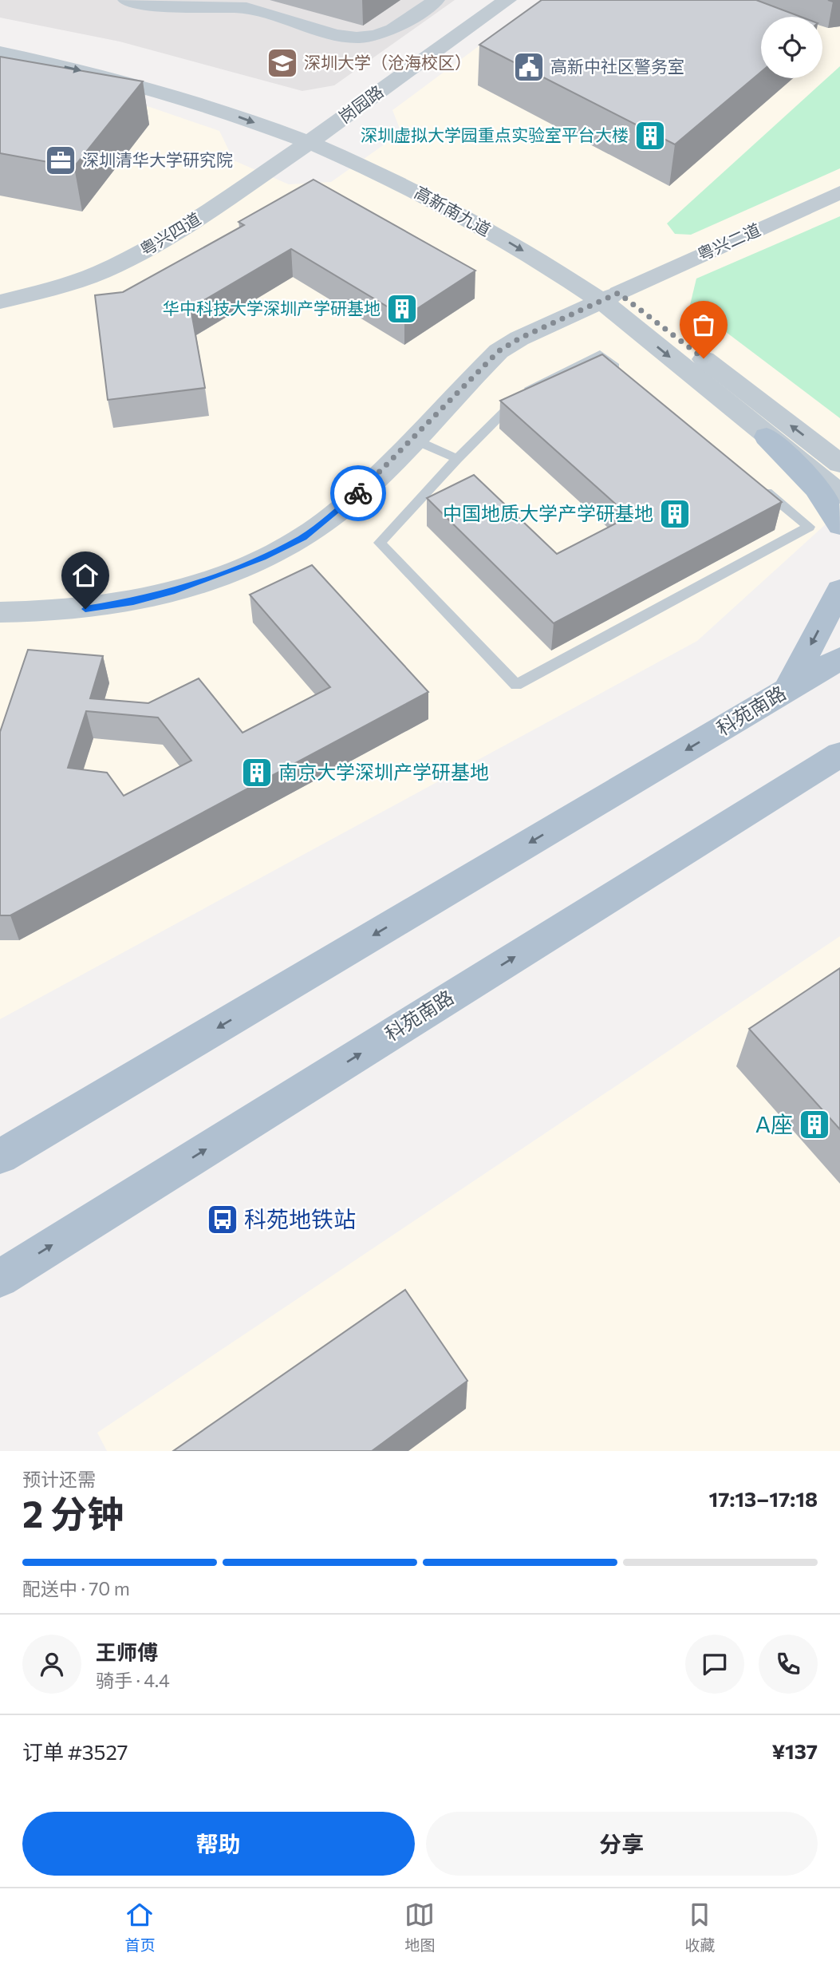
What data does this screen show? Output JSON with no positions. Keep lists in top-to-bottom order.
{
  "streets": {
    "main road": ["科苑南路"],
    "street": [
      "岗园路",
      "高新南九道",
      "粤兴四道",
      "粤兴二道"
    ]
  },
  "crossings": [
    ["岗园路", "高新南九道"],
    ["岗园路", "粤兴四道"],
    ["高新南九道", "粤兴四道"],
    ["高新南九道", "粤兴二道"]
  ],
  "places": {
    "school or university": ["深圳大学（沧海校区）"],
    "public building": ["高新中社区警务室"],
    "building": [
      "深圳虚拟大学园重点实验室平台大楼",
      "华中科技大学深圳产学研基地",
      "中国地质大学产学研基地",
      "南京大学深圳产学研基地",
      "A座"
    ],
    "office": ["深圳清华大学研究院"],
    "bus stop": ["科苑地铁站"]
  },
  "page": {
    "heading": ["2 分钟", "预计还需", "17:13–17:18"],
    "panel": [
      "王师傅",
      "骑手 · 4.4",
      "订单 #3527",
      "¥137"
    ],
    "bar": "配送中 · 70 m",
    "buttons": ["帮助", "分享"],
    "tabs": ["首页", "地图", "收藏"]
  }
}
